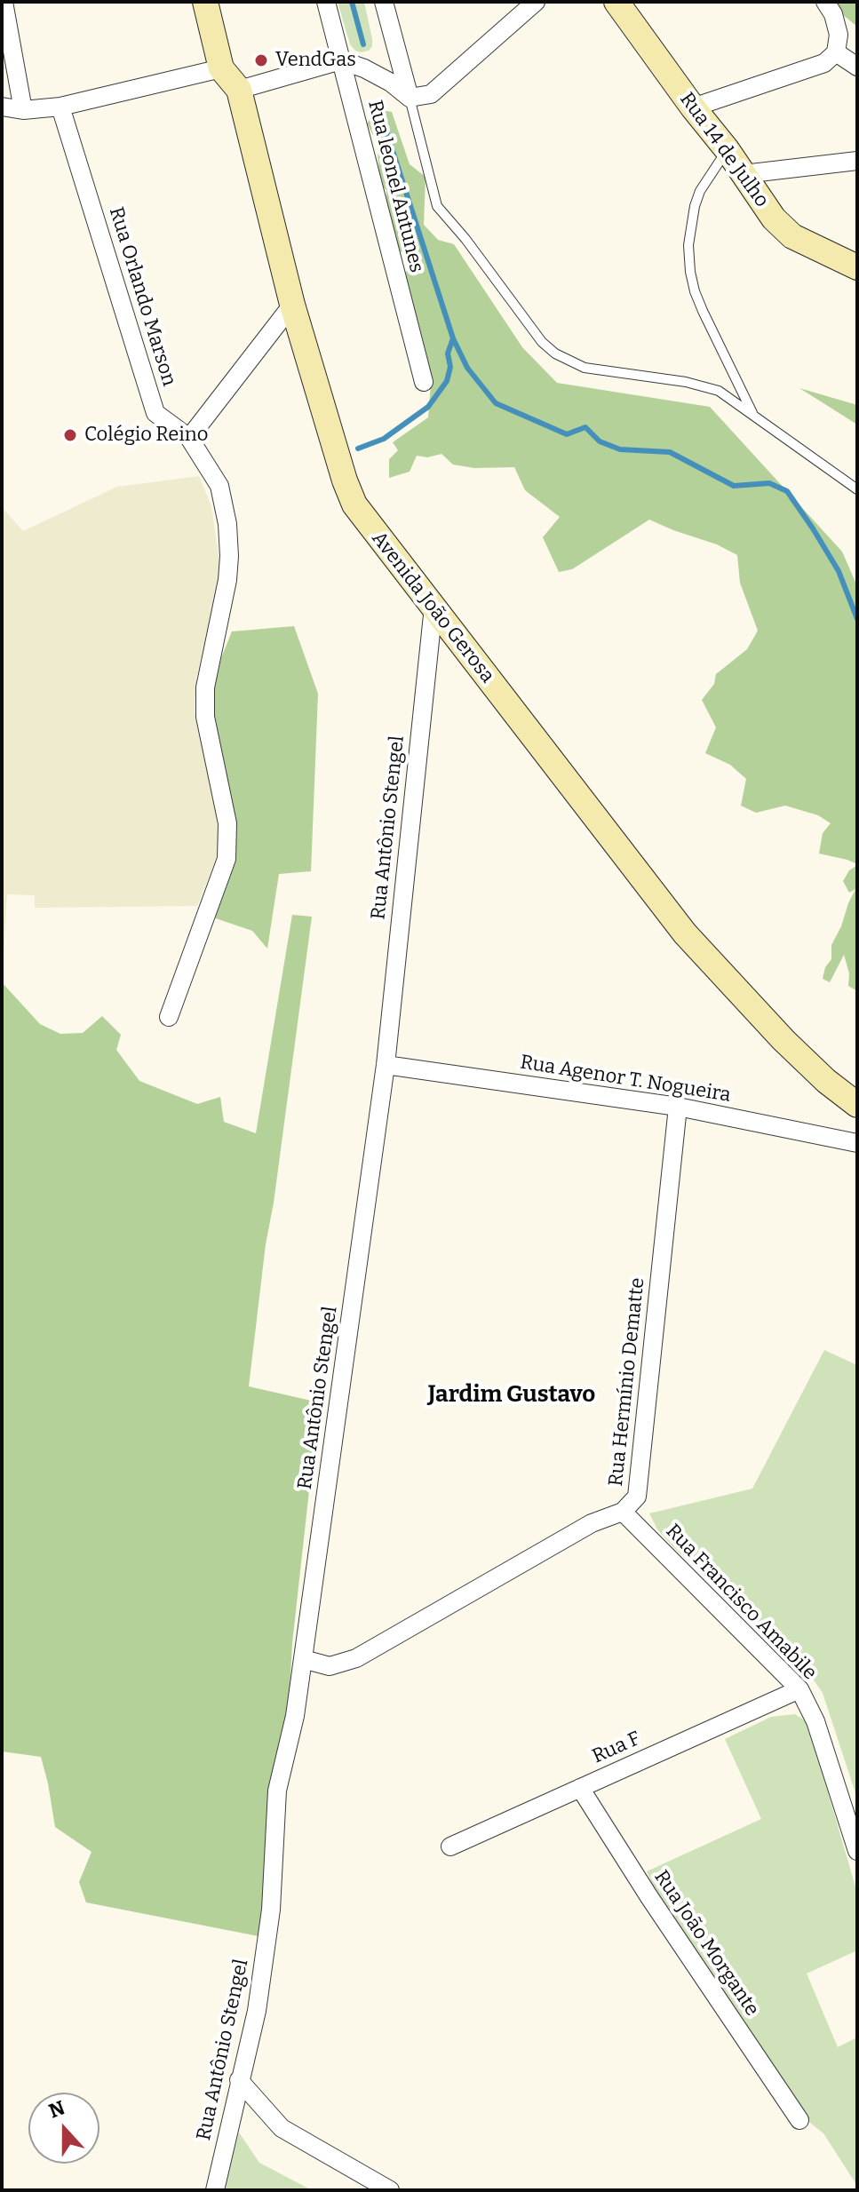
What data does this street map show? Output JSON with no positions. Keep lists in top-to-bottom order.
{
  "streets": {
    "main road": ["Rua 14 de Julho", "Avenida João Gerosa"],
    "street": [
      "Rua leonel Antunes",
      "Rua Orlando Marson",
      "Rua Antônio Stengel",
      "Rua Agenor T. Nogueira",
      "Rua Hermínio Dematte",
      "Rua Francisco Amabile",
      "Rua F",
      "Rua João Morgante"
    ]
  },
  "crossings": [
    ["Avenida João Gerosa", "Rua Antônio Stengel"],
    ["Rua Antônio Stengel", "Rua Agenor T. Nogueira"],
    ["Rua Antônio Stengel", "Rua Hermínio Dematte"],
    ["Rua Agenor T. Nogueira", "Rua Hermínio Dematte"],
    ["Rua Hermínio Dematte", "Rua Francisco Amabile"],
    ["Rua Francisco Amabile", "Rua F"],
    ["Rua F", "Rua João Morgante"]
  ],
  "districts": ["Jardim Gustavo"],
  "places": ["VendGas", "Colégio Reino"],
  "north": "top"
}
